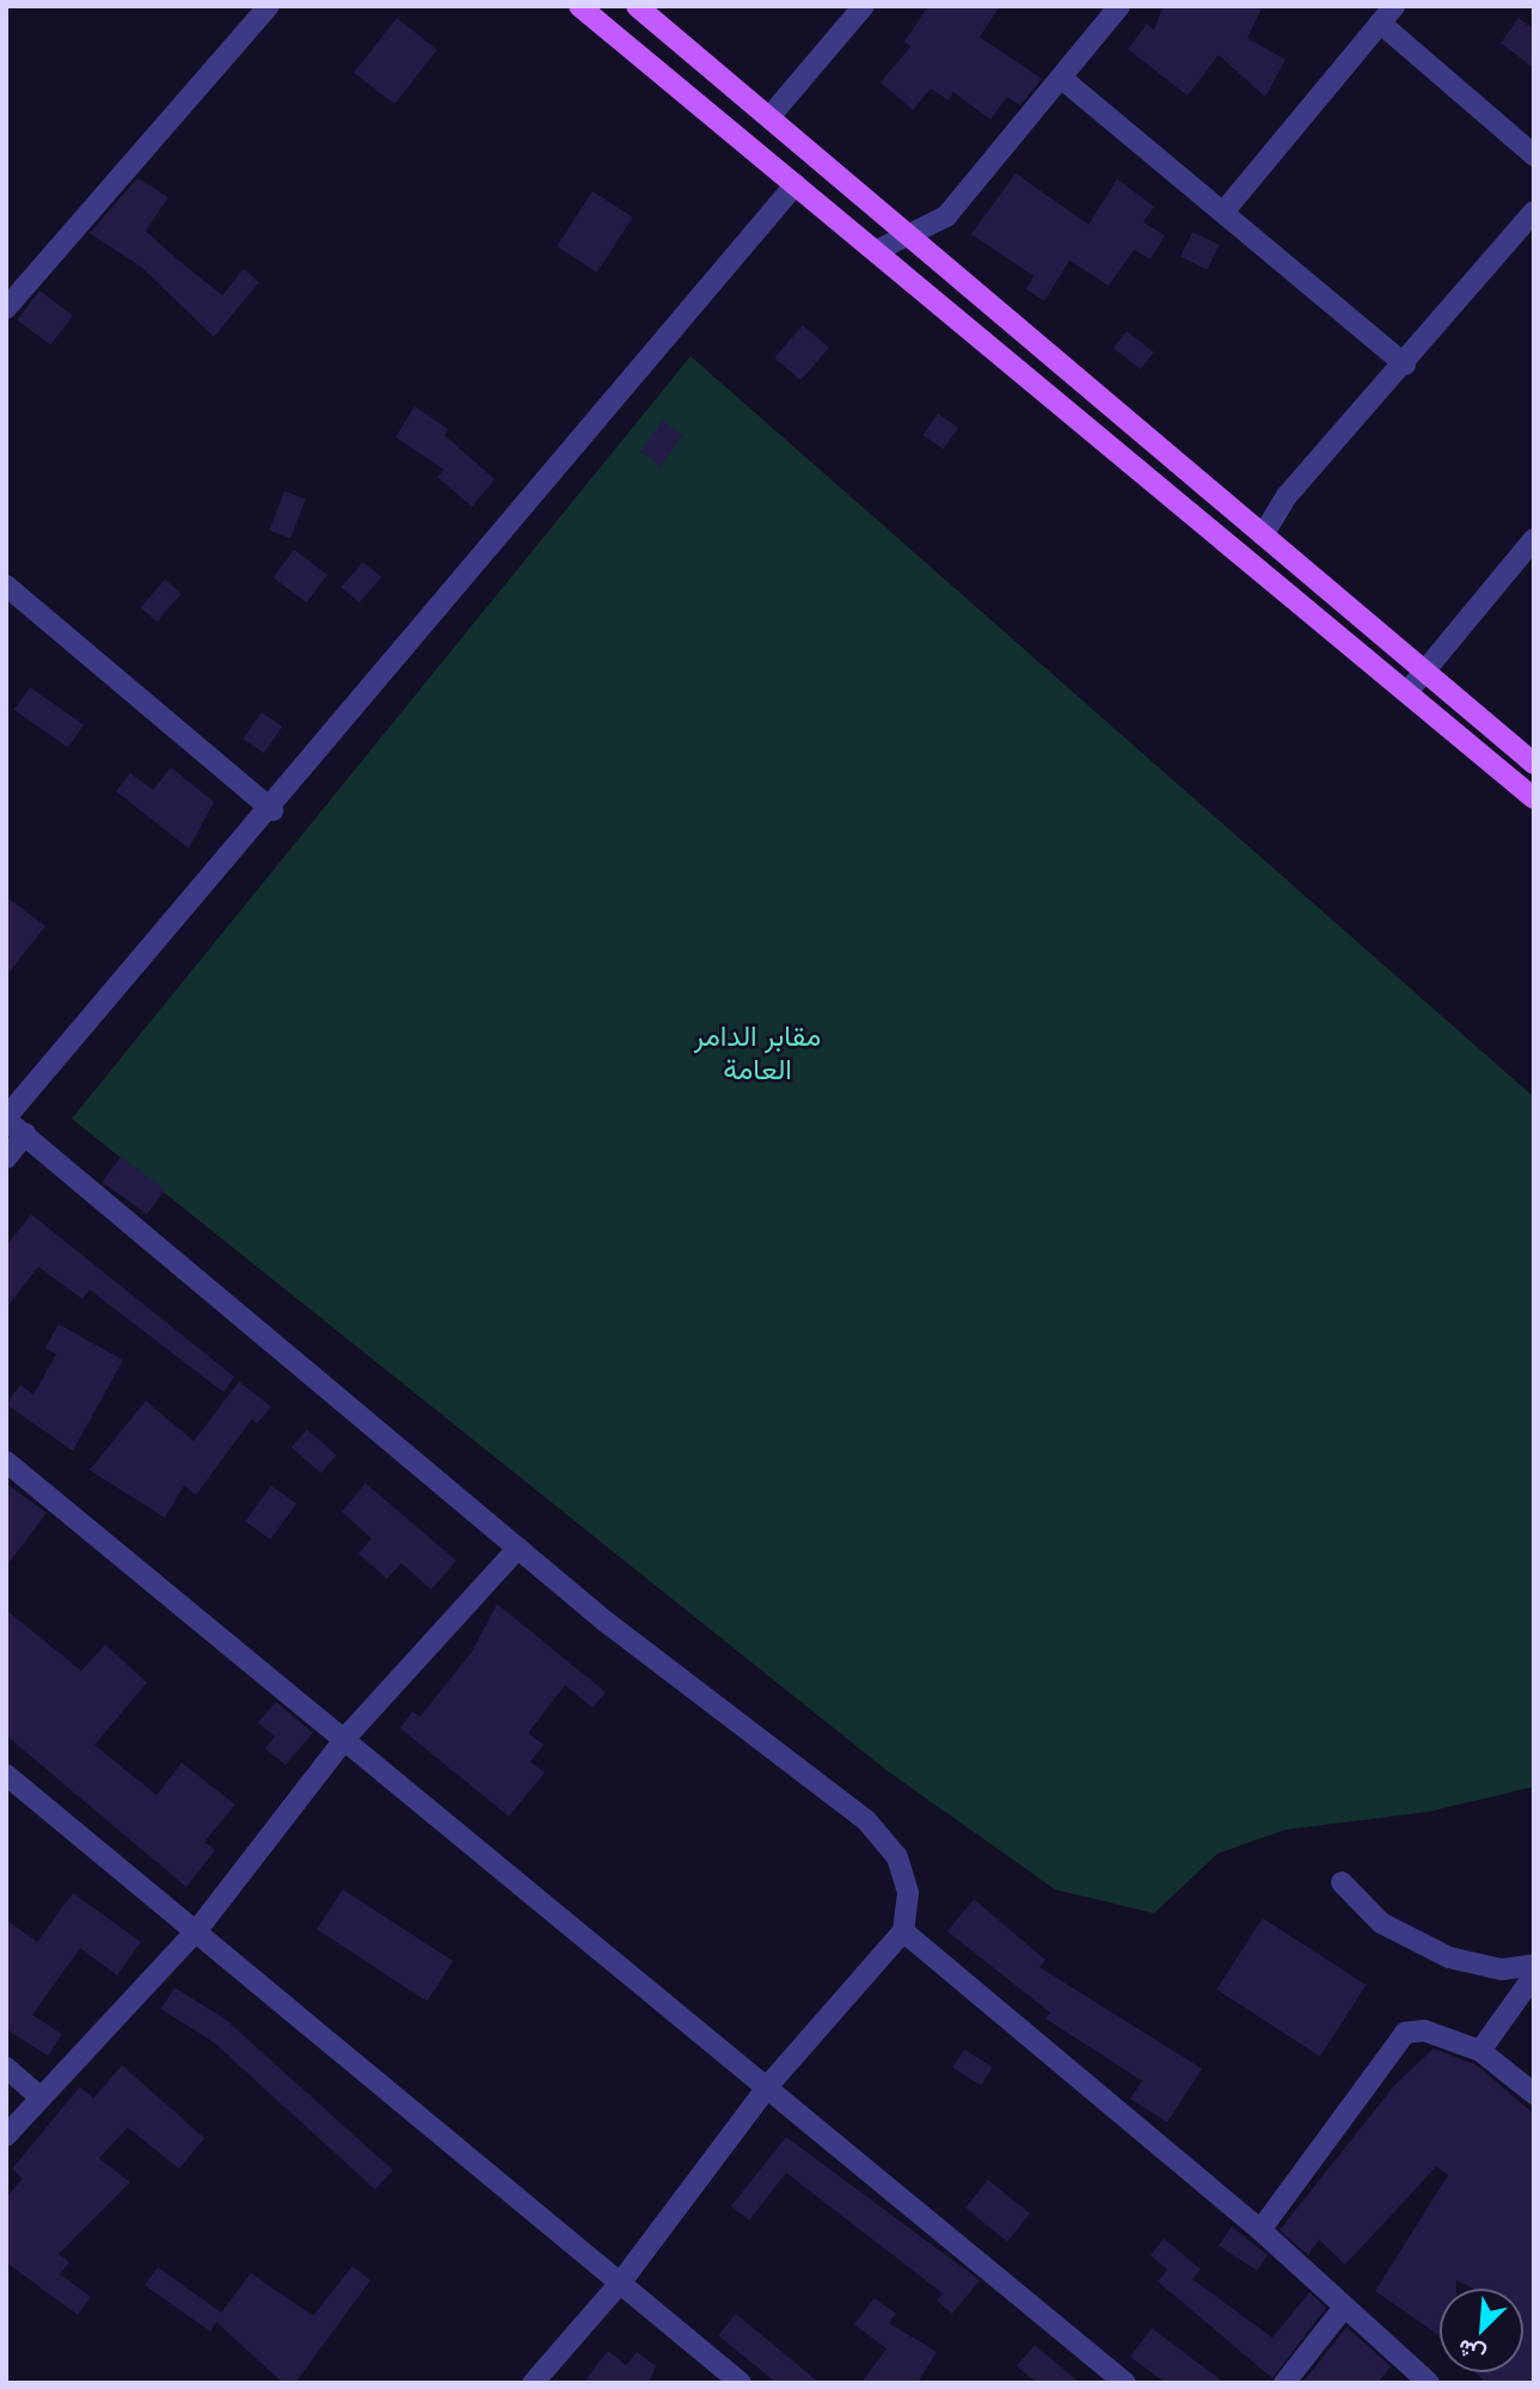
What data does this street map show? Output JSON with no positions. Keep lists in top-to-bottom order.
{
  "parks": ["مقابر الدامر العامة"],
  "north": "bottom left"
}
